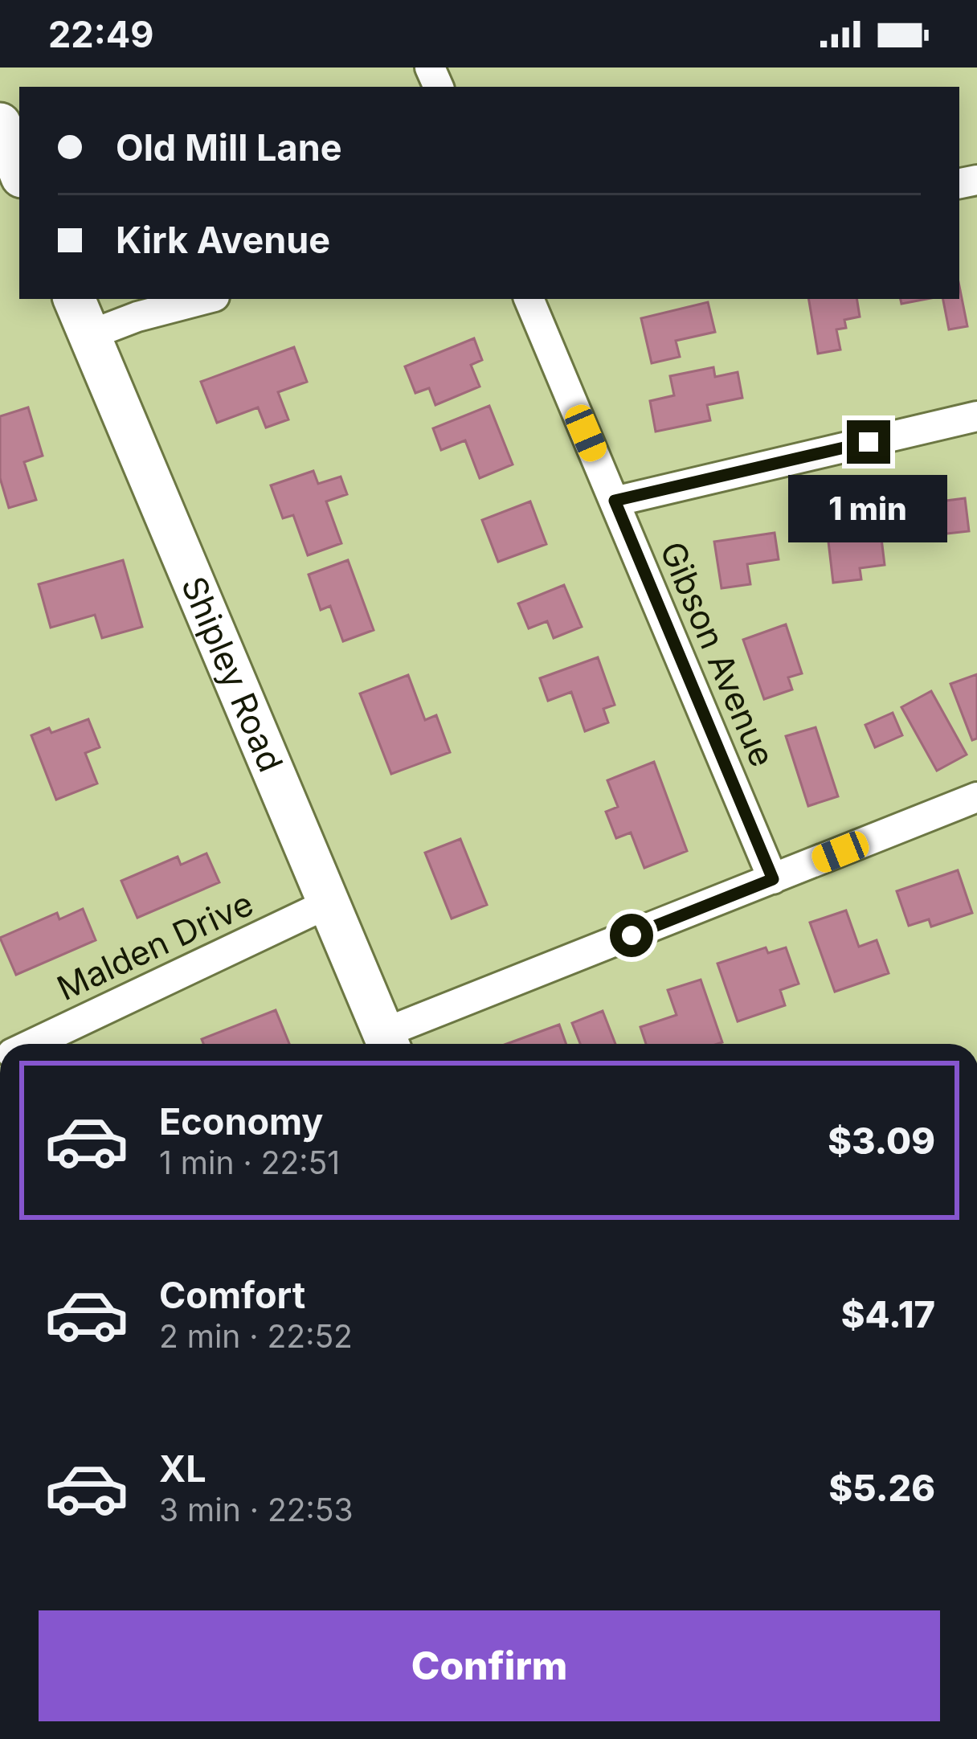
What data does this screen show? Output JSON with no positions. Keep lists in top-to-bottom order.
{
  "streets": {
    "main road": ["Shipley Road"],
    "street": ["Gibson Avenue", "Malden Drive"]
  },
  "crossings": [
    ["Shipley Road", "Malden Drive"]
  ],
  "page": {
    "status": "22:49",
    "banner": ["Old Mill Lane", "Kirk Avenue"],
    "bubble": "1 min",
    "list": [
      {
        "name": "Economy",
        "note": "1 min · 22:51",
        "value": "$3.09"
      },
      {
        "name": "Comfort",
        "note": "2 min · 22:52",
        "value": "$4.17"
      },
      {
        "name": "XL",
        "note": "3 min · 22:53",
        "value": "$5.26"
      }
    ],
    "buttons": "Confirm"
  }
}
